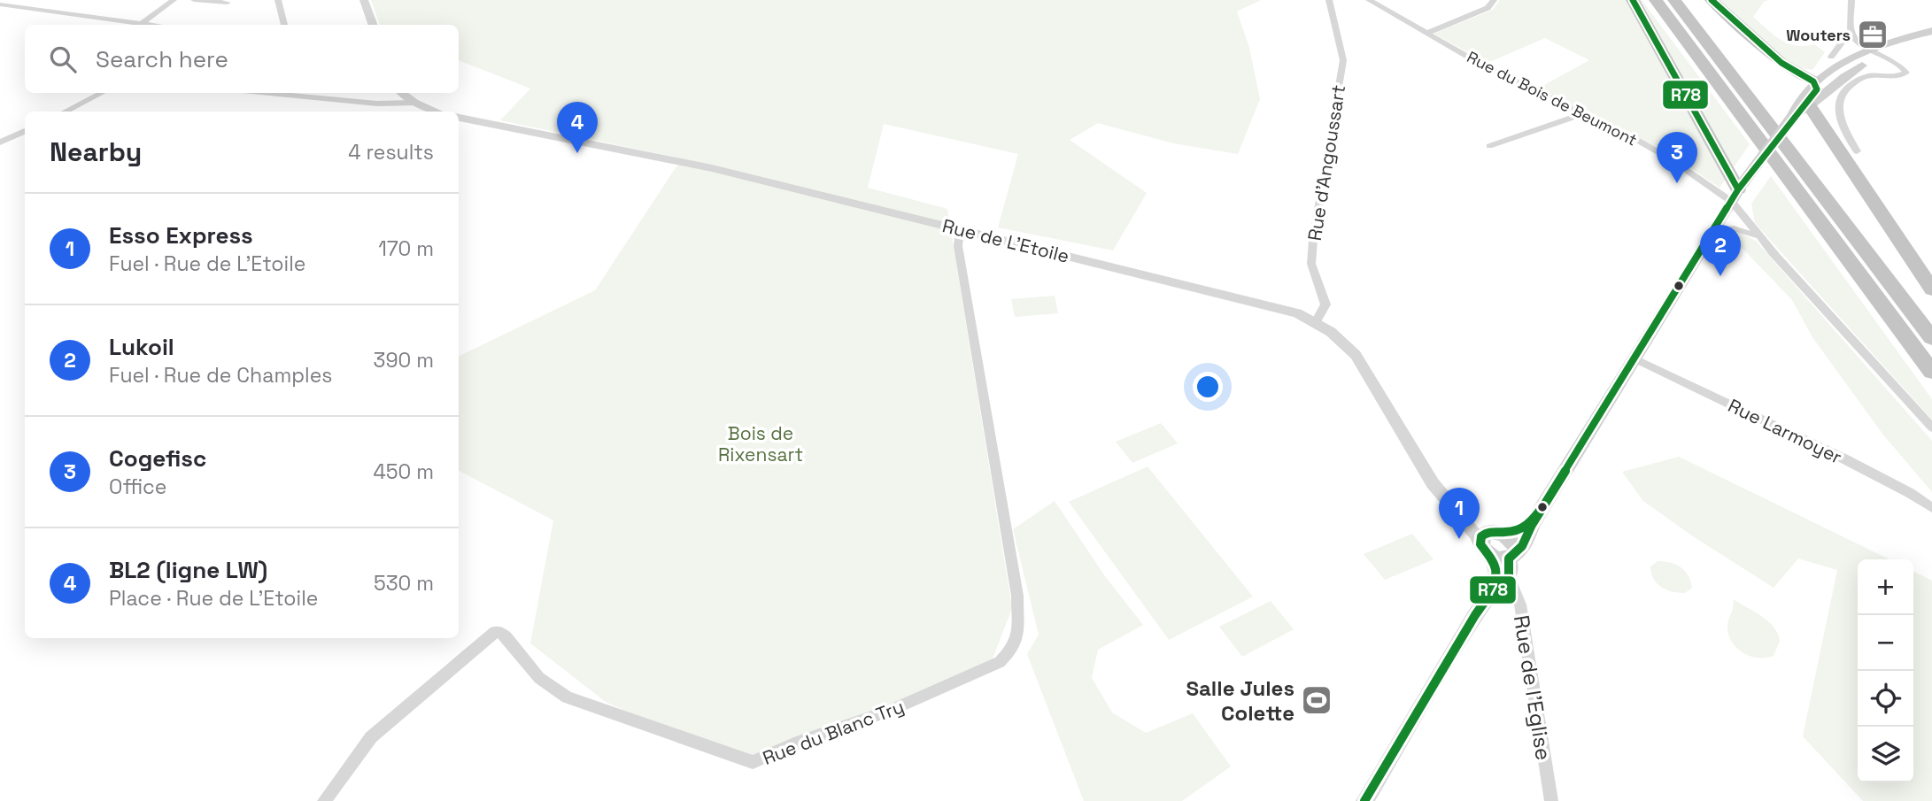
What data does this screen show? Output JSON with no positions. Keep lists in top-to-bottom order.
{
  "streets": {
    "street": [
      "Rue du Bois de Beumont",
      "Rue d'Angoussart",
      "Rue de L'Etoile",
      "Rue Larmoyer",
      "Rue de l'Eglise",
      "Rue du Blanc Try"
    ]
  },
  "crossings": [
    ["Rue d'Angoussart", "Rue de L'Etoile"],
    ["Rue de L'Etoile", "Rue du Blanc Try"]
  ],
  "parks": ["Bois de Rixensart"],
  "places": {
    "office": ["Wouters"],
    "sports": ["Salle Jules Colette"]
  },
  "lines": ["transit line R78"],
  "page": {
    "search": "Search here",
    "pins": [
      "4",
      "3",
      "2",
      "1"
    ],
    "heading": ["Nearby", "4 results"],
    "list": [
      {
        "mark": "1",
        "name": "Esso Express",
        "note": "Fuel · Rue de L'Etoile",
        "value": "170 m"
      },
      {
        "mark": "2",
        "name": "Lukoil",
        "note": "Fuel · Rue de Champles",
        "value": "390 m"
      },
      {
        "mark": "3",
        "name": "Cogefisc",
        "note": "Office",
        "value": "450 m"
      },
      {
        "mark": "4",
        "name": "BL2 (ligne LW)",
        "note": "Place · Rue de L'Etoile",
        "value": "530 m"
      }
    ],
    "map_buttons": ["+", "−"]
  }
}
